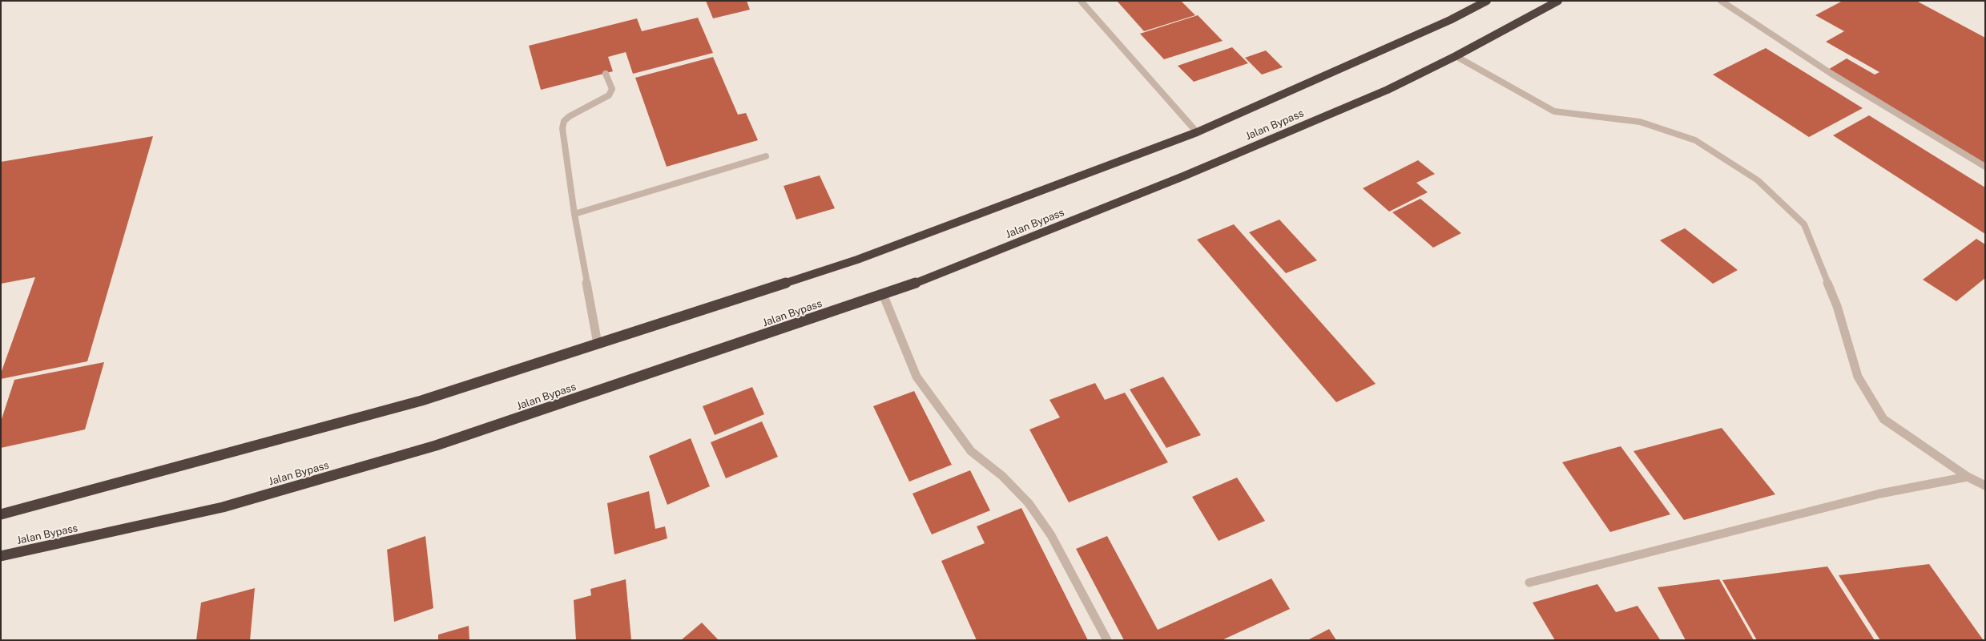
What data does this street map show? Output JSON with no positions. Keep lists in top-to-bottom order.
{
  "streets": {
    "highway": ["Jalan Bypass"]
  }
}
